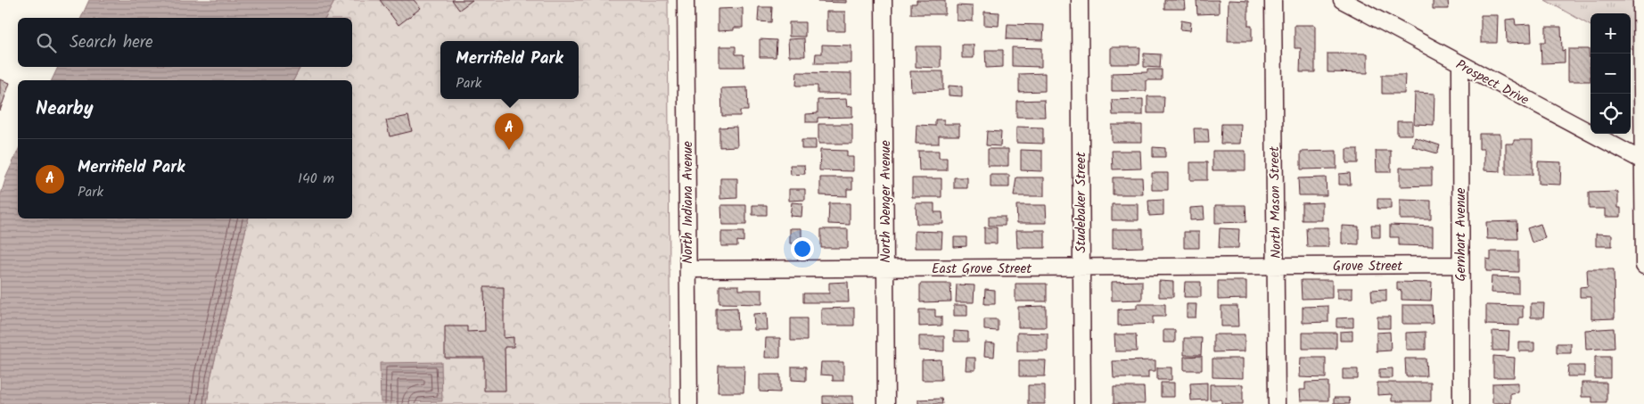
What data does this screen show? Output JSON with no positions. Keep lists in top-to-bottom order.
{
  "streets": {
    "street": [
      "Prospect Drive",
      "North Wenger Avenue",
      "North Indiana Avenue",
      "Studebaker Street",
      "North Mason Street",
      "Gernhart Avenue",
      "Grove Street",
      "East Grove Street"
    ]
  },
  "crossings": [
    ["Prospect Drive", "Gernhart Avenue"],
    ["North Wenger Avenue", "East Grove Street"],
    ["North Indiana Avenue", "East Grove Street"],
    ["Studebaker Street", "East Grove Street"],
    ["North Mason Street", "Grove Street"],
    ["North Mason Street", "East Grove Street"],
    ["Gernhart Avenue", "Grove Street"],
    ["Grove Street", "East Grove Street"]
  ],
  "page": {
    "map_buttons": ["+", "−"],
    "search": "Search here",
    "popup": ["Merrifield Park", "Park"],
    "heading": "Nearby",
    "pins": "A",
    "list": [
      {
        "mark": "A",
        "name": "Merrifield Park",
        "note": "Park",
        "value": "140 m"
      }
    ]
  }
}
